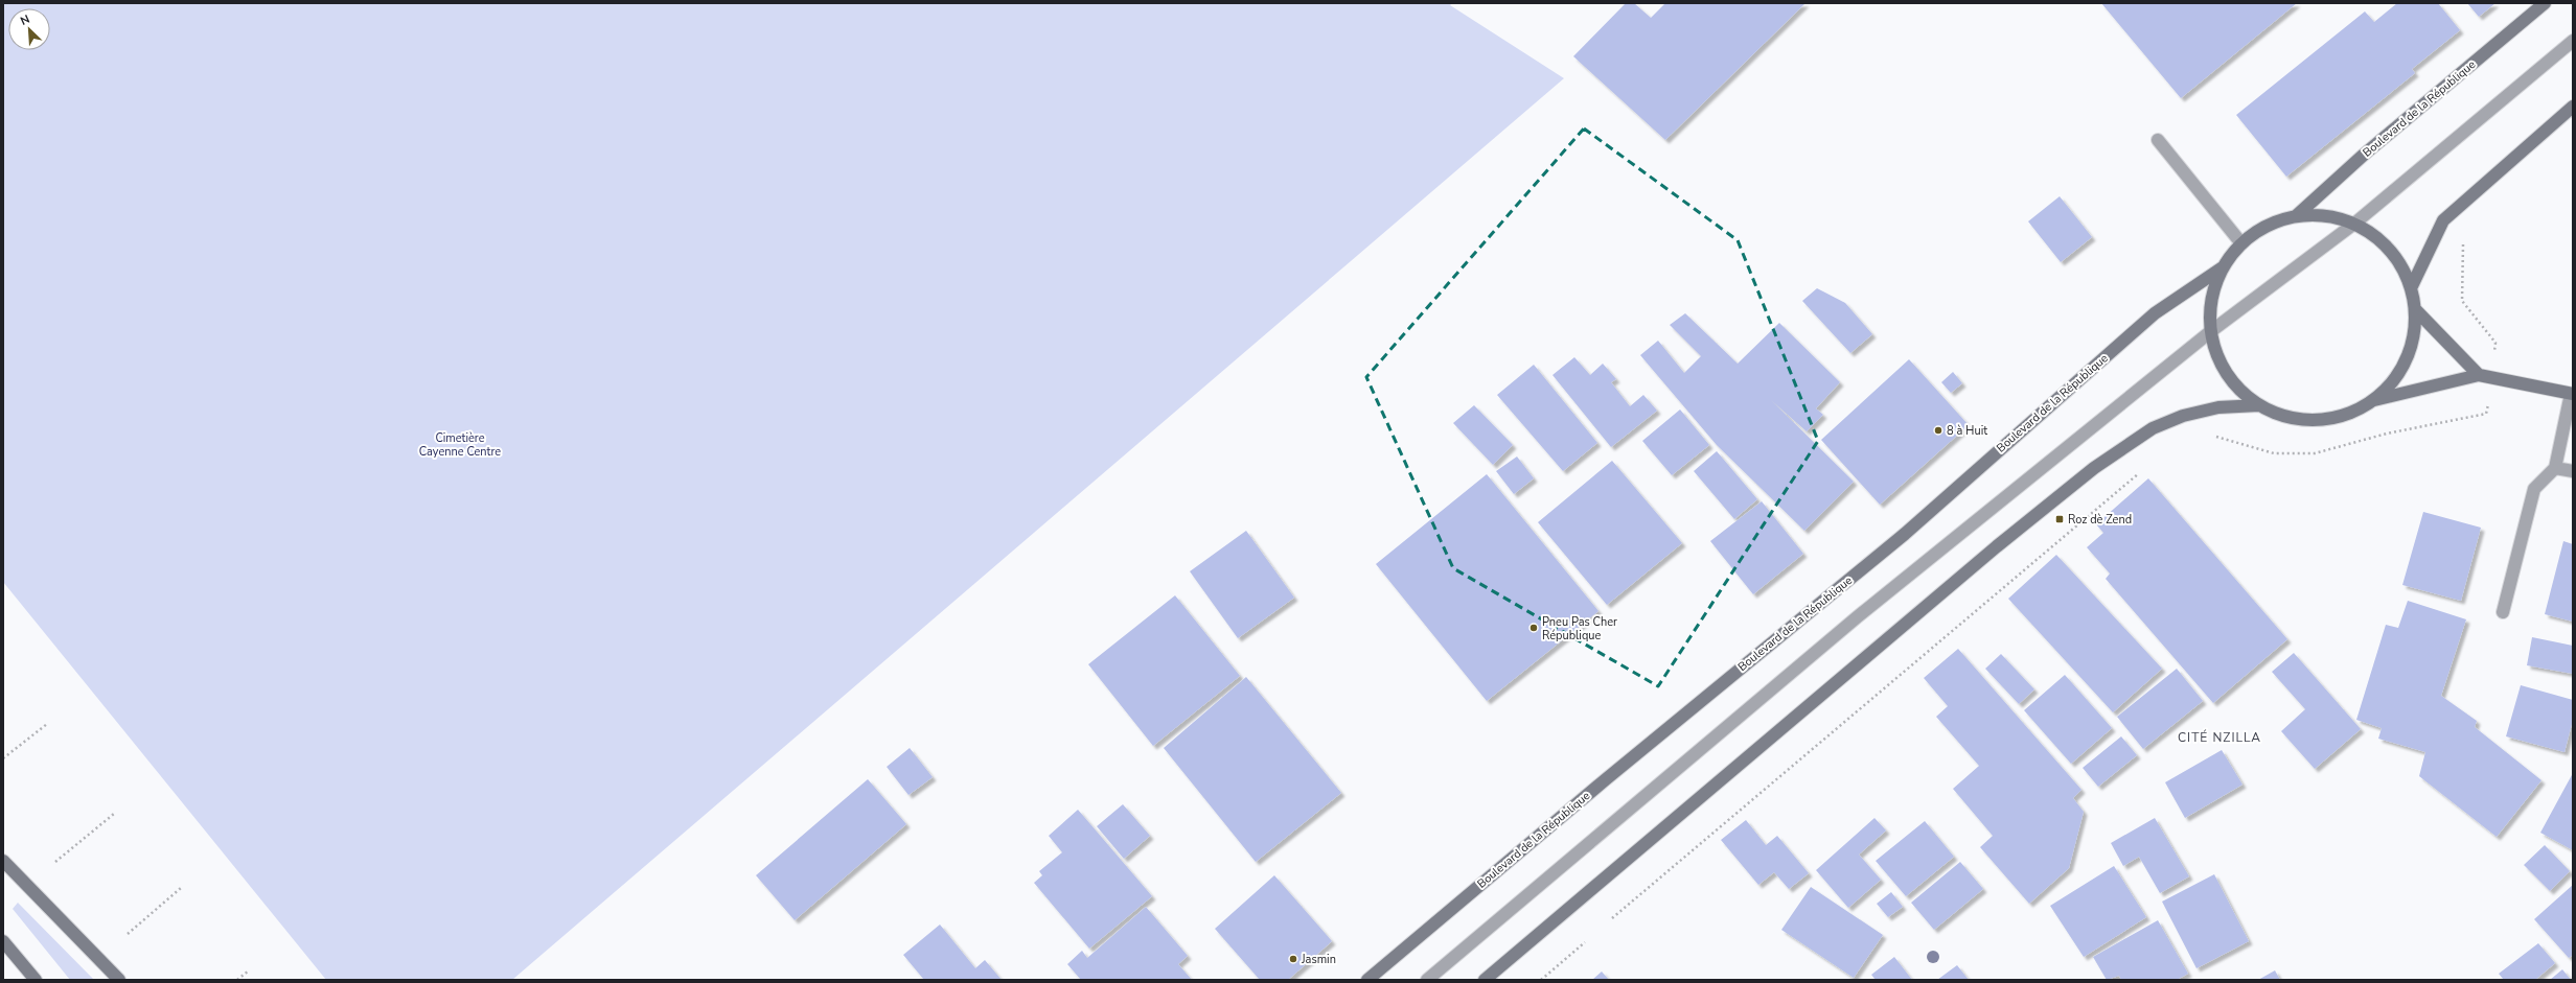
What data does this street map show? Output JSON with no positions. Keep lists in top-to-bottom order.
{
  "streets": {
    "street": ["Boulevard de la République"]
  },
  "districts": ["CITÉ NZILLA"],
  "parks": ["Cimetière Cayenne Centre"],
  "places": {
    "other": ["8 à Huit", "Pneu Pas Cher République", "Jasmin"],
    "transit": ["Roz dè Zend"]
  },
  "north": "top left"
}
